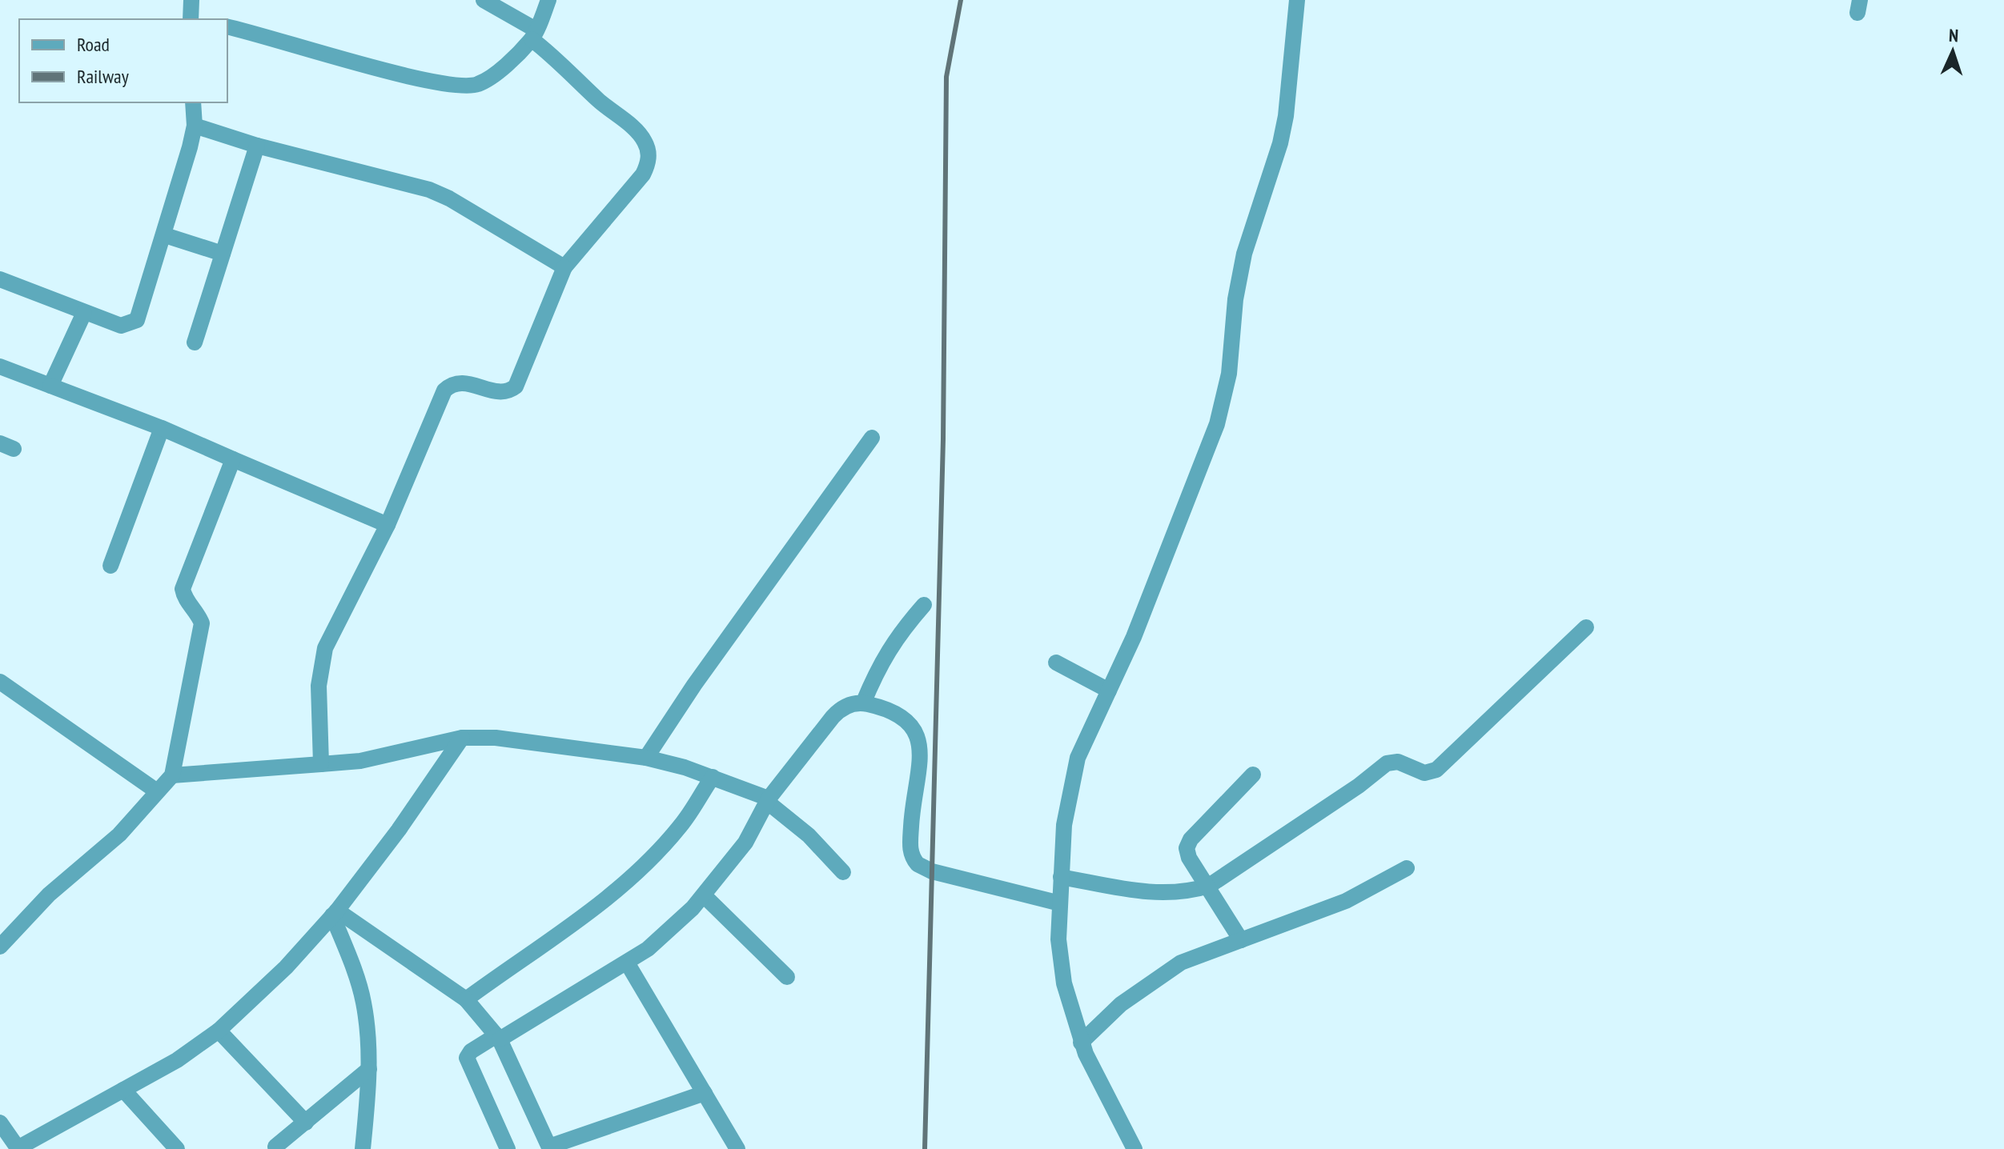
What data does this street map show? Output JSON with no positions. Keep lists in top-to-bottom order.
{
  "legend": ["Road", "Railway"],
  "north": "top"
}
